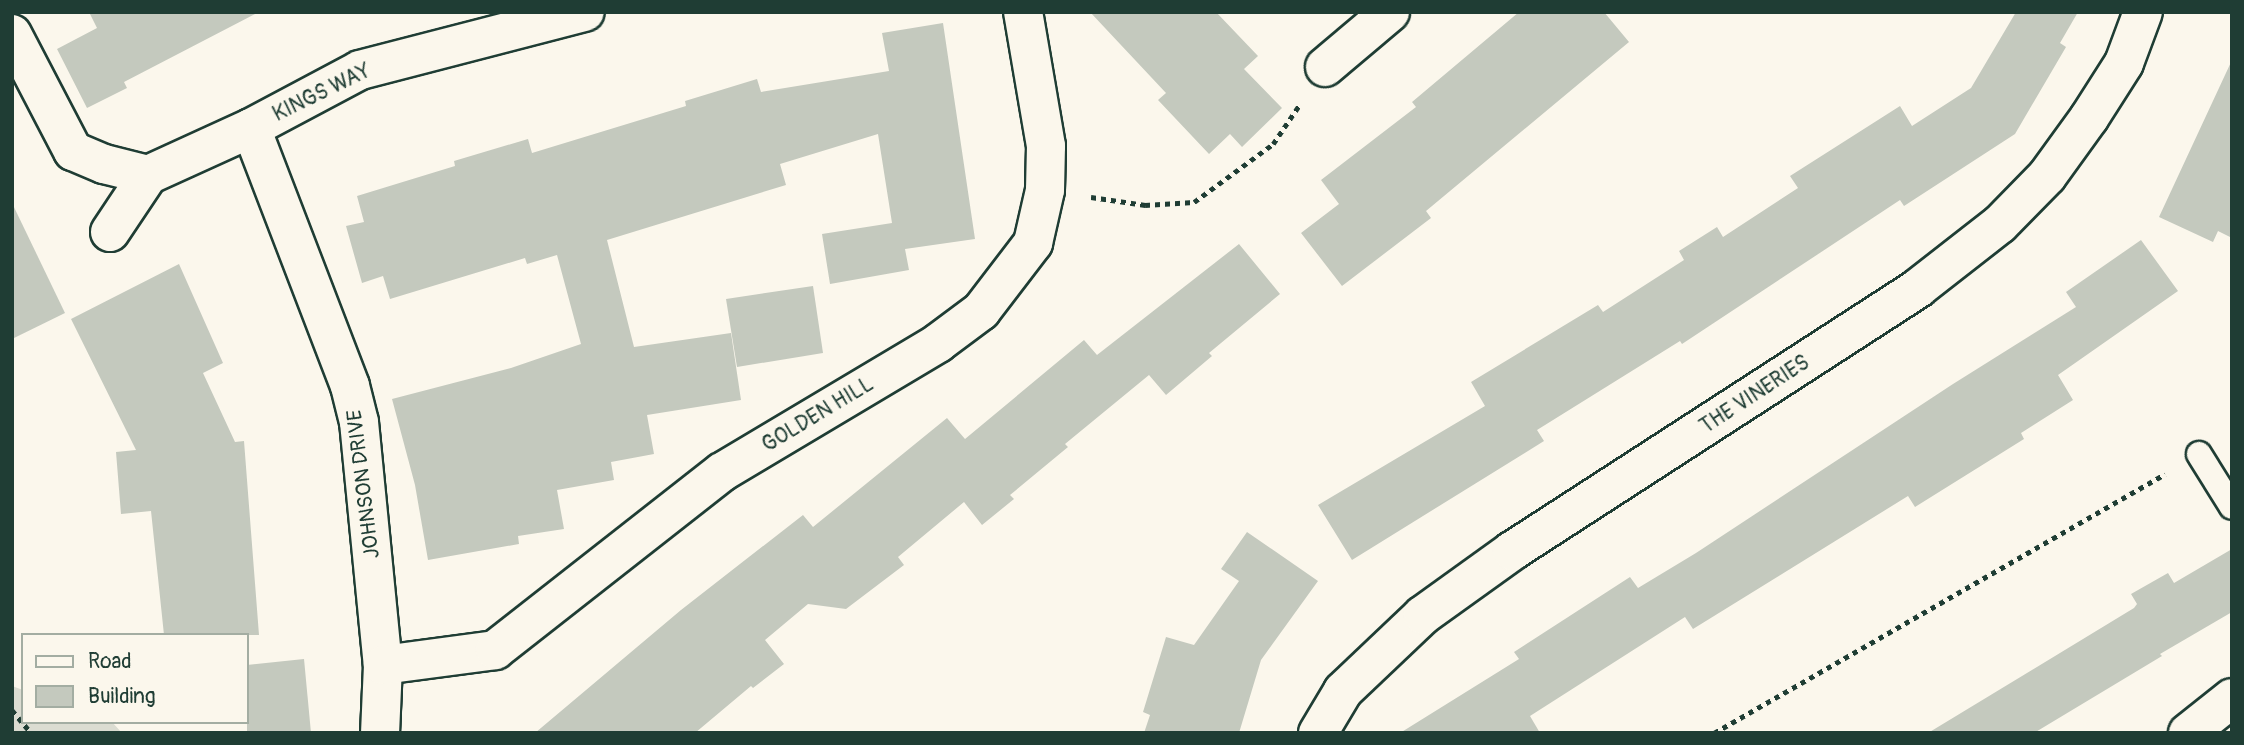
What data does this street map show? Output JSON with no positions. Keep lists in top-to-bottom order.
{
  "streets": {
    "street": [
      "KINGS WAY",
      "THE VINERIES",
      "GOLDEN HILL",
      "JOHNSON DRIVE"
    ]
  },
  "crossings": [
    ["KINGS WAY", "JOHNSON DRIVE"],
    ["GOLDEN HILL", "JOHNSON DRIVE"]
  ],
  "legend": ["Road", "Building"]
}
